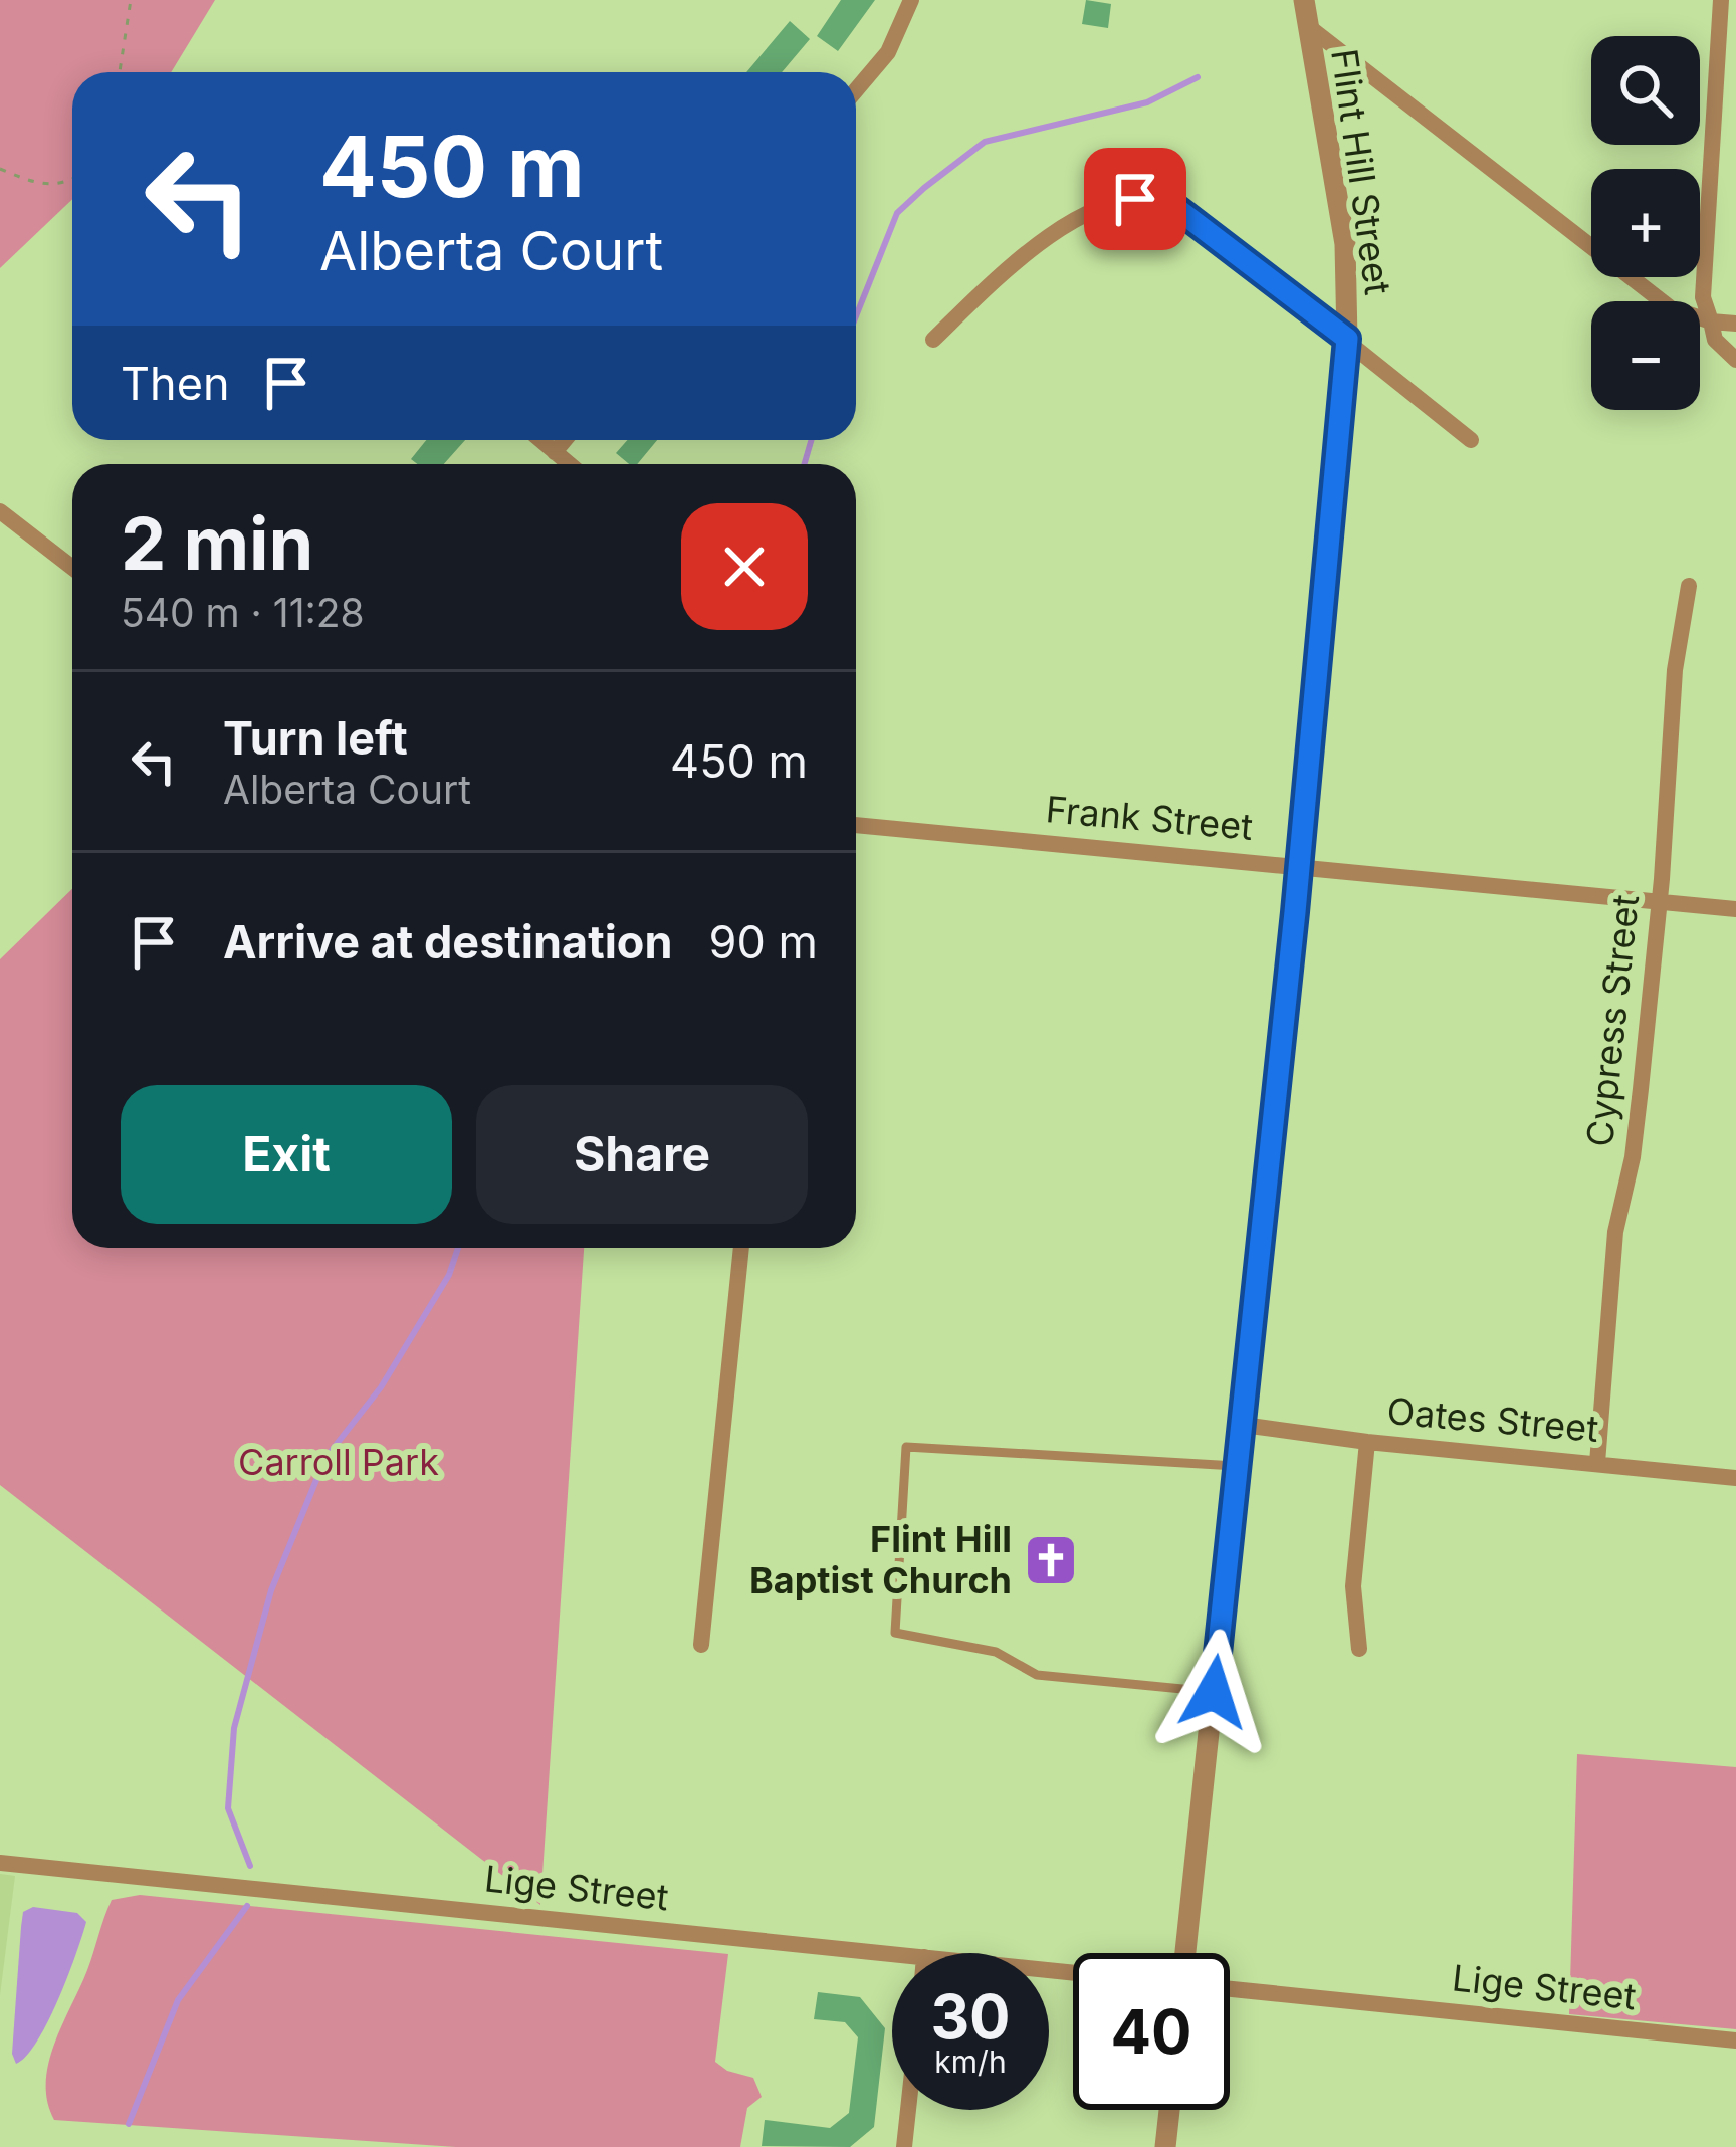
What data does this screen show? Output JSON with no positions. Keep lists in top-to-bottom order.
{
  "streets": {
    "street": [
      "Flint Hill Street",
      "Frank Street",
      "Cypress Street",
      "Oates Street",
      "Lige Street"
    ]
  },
  "crossings": [
    ["Flint Hill Street", "Frank Street"],
    ["Flint Hill Street", "Oates Street"],
    ["Frank Street", "Cypress Street"],
    ["Cypress Street", "Oates Street"]
  ],
  "parks": ["Carroll Park"],
  "places": {
    "church": ["Flint Hill Baptist Church"]
  },
  "page": {
    "map_buttons": ["+", "−"],
    "turn": ["450 m", "Alberta Court"],
    "then": "Then",
    "heading": ["2 min", "540 m · 11:28"],
    "list": [
      {
        "name": "Turn left",
        "note": "Alberta Court",
        "value": "450 m"
      },
      {
        "name": "Arrive at destination",
        "value": "90 m"
      }
    ],
    "buttons": ["Exit", "Share"],
    "speed": "30 km/h",
    "limit": "40"
  }
}
